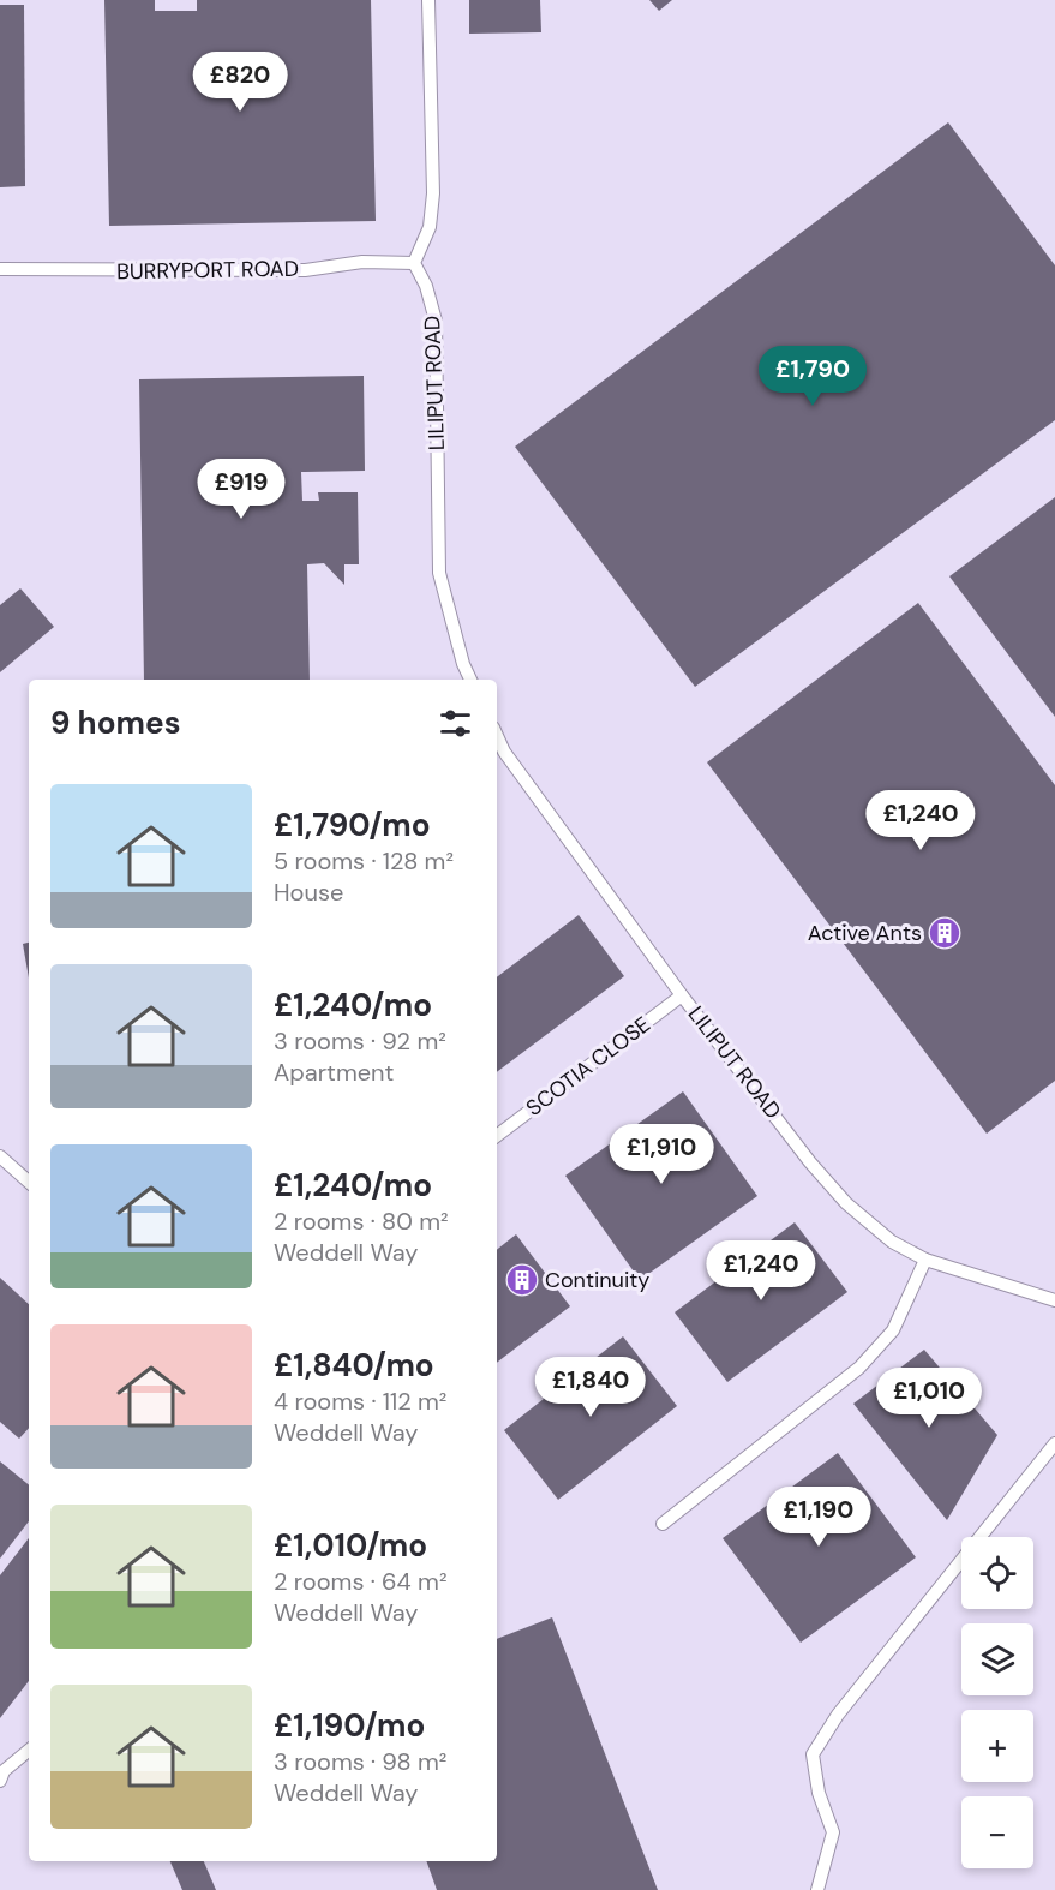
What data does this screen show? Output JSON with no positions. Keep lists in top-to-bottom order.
{
  "streets": {
    "street": ["BURRYPORT ROAD", "LILIPUT ROAD", "SCOTIA CLOSE"]
  },
  "crossings": [
    ["BURRYPORT ROAD", "LILIPUT ROAD"],
    ["LILIPUT ROAD", "SCOTIA CLOSE"]
  ],
  "places": {
    "building": ["Active Ants", "Continuity"]
  },
  "page": {
    "price": [
      "£820",
      "£1,790",
      "£919",
      "£1,240",
      "£1,910",
      "£1,240",
      "£1,840",
      "£1,010",
      "£1,190"
    ],
    "heading": "9 homes",
    "list": [
      {
        "name": "£1,790/mo",
        "note": "5 rooms · 128 m² · House"
      },
      {
        "name": "£1,240/mo",
        "note": "3 rooms · 92 m² · Apartment"
      },
      {
        "name": "£1,240/mo",
        "note": "2 rooms · 80 m² · Weddell Way"
      },
      {
        "name": "£1,840/mo",
        "note": "4 rooms · 112 m² · Weddell Way"
      },
      {
        "name": "£1,010/mo",
        "note": "2 rooms · 64 m² · Weddell Way"
      },
      {
        "name": "£1,190/mo",
        "note": "3 rooms · 98 m² · Weddell Way"
      }
    ],
    "map_buttons": ["+", "−"]
  }
}
